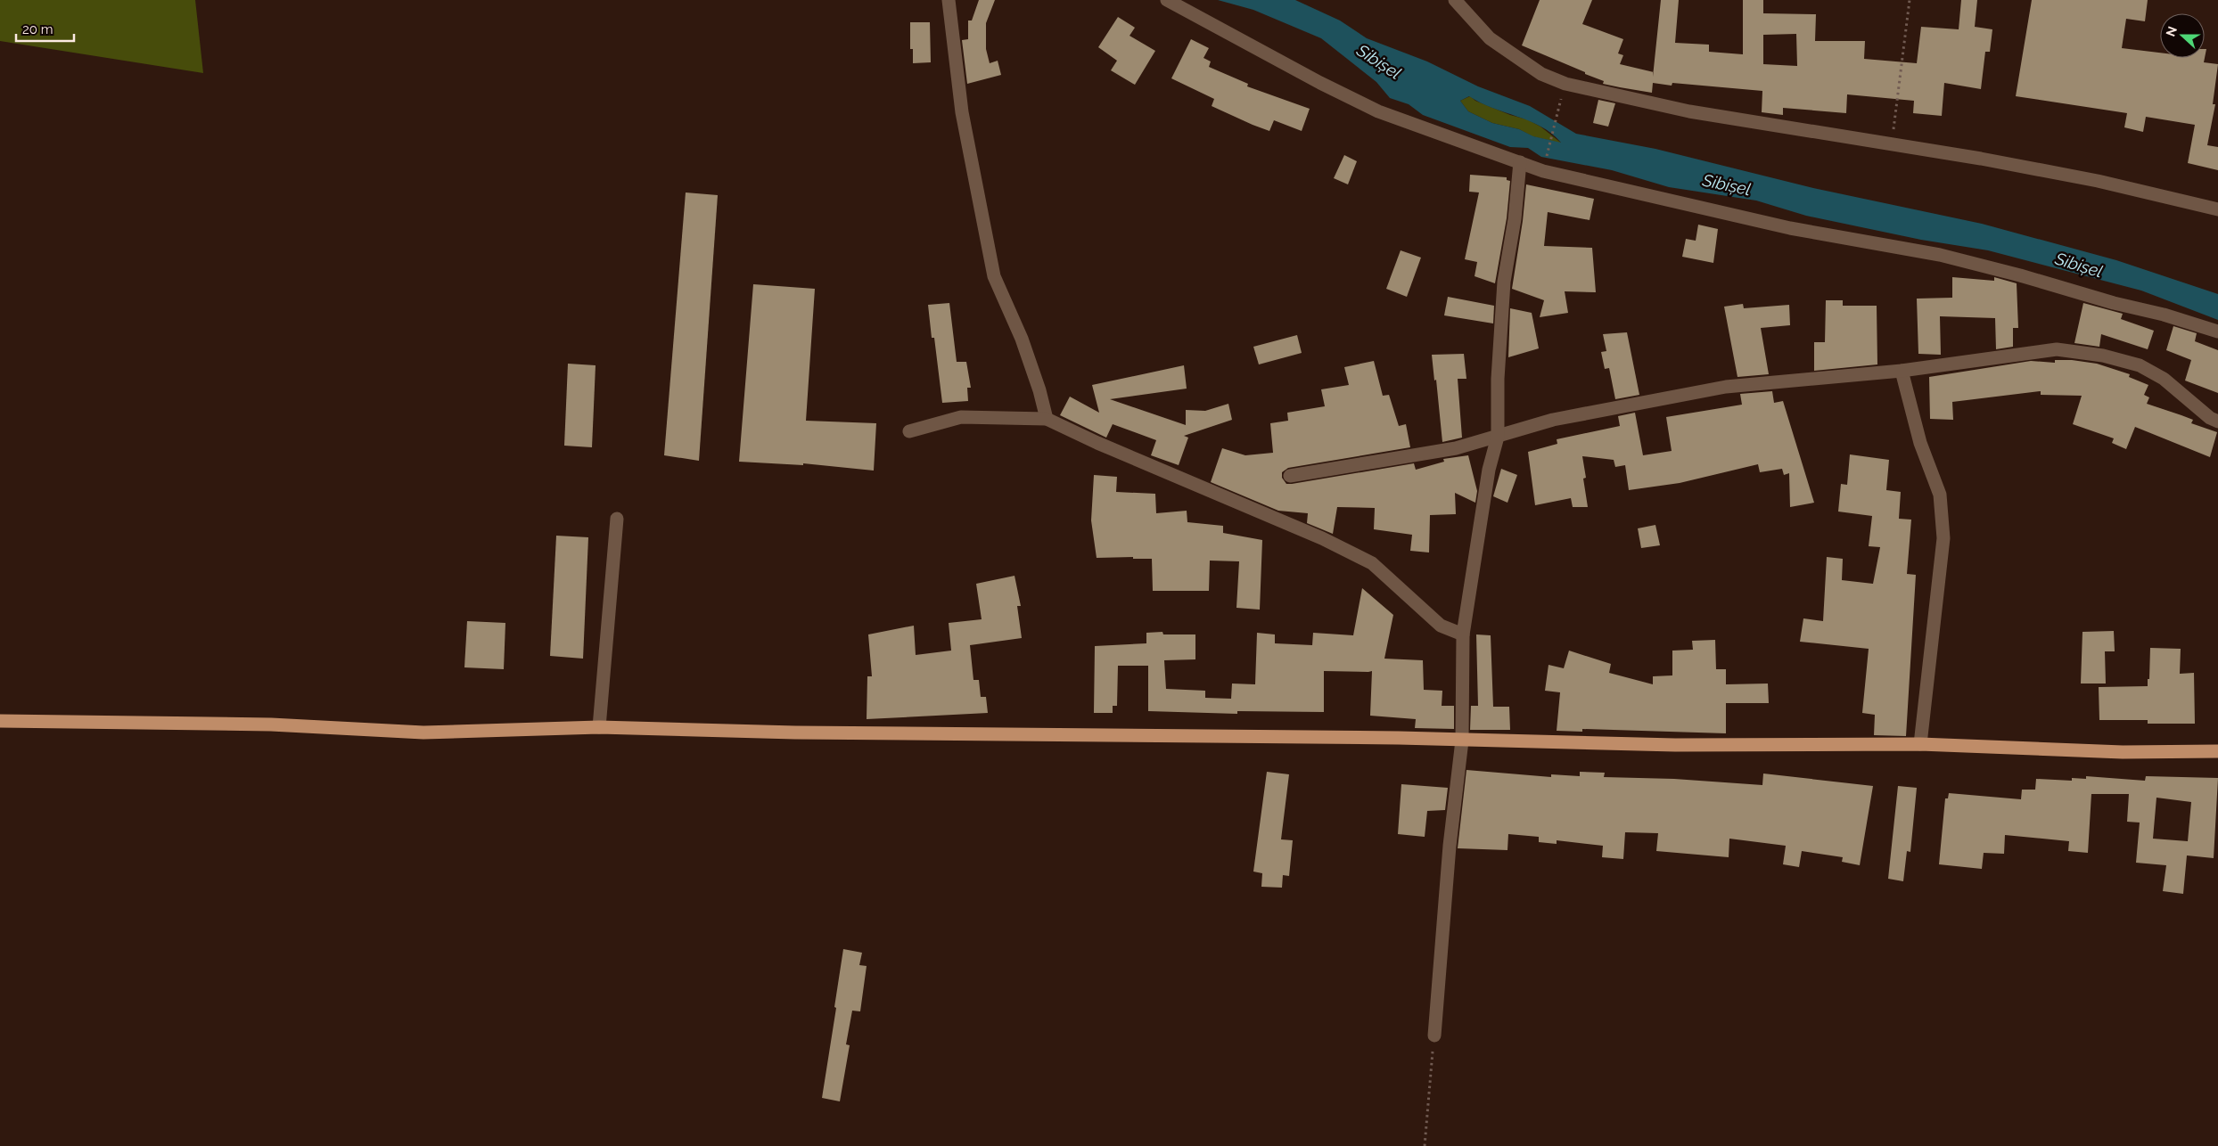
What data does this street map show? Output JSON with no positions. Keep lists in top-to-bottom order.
{
  "water": ["Sibișel"],
  "scale_bar": "20 m",
  "north": "left"
}
